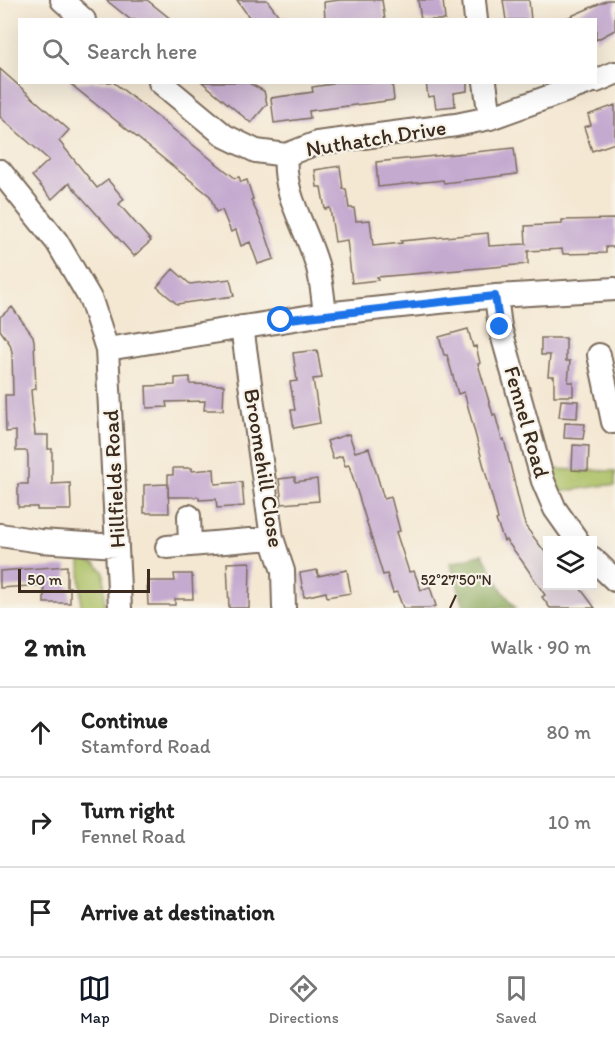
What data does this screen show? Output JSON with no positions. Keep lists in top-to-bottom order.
{
  "streets": {
    "street": [
      "Nuthatch Drive",
      "Fennel Road",
      "Broomehill Close",
      "Hillfields Road"
    ]
  },
  "scale_bar": "50 m",
  "page": {
    "search": "Search here",
    "scale": "50 m",
    "heading": ["2 min", "Walk · 90 m"],
    "list": [
      ["Continue", "Stamford Road", "80 m"],
      ["Turn right", "Fennel Road", "10 m"],
      "Arrive at destination"
    ],
    "nav": ["Map", "Directions", "Saved"]
  },
  "coordinates": ["52°27'50\"N"]
}
